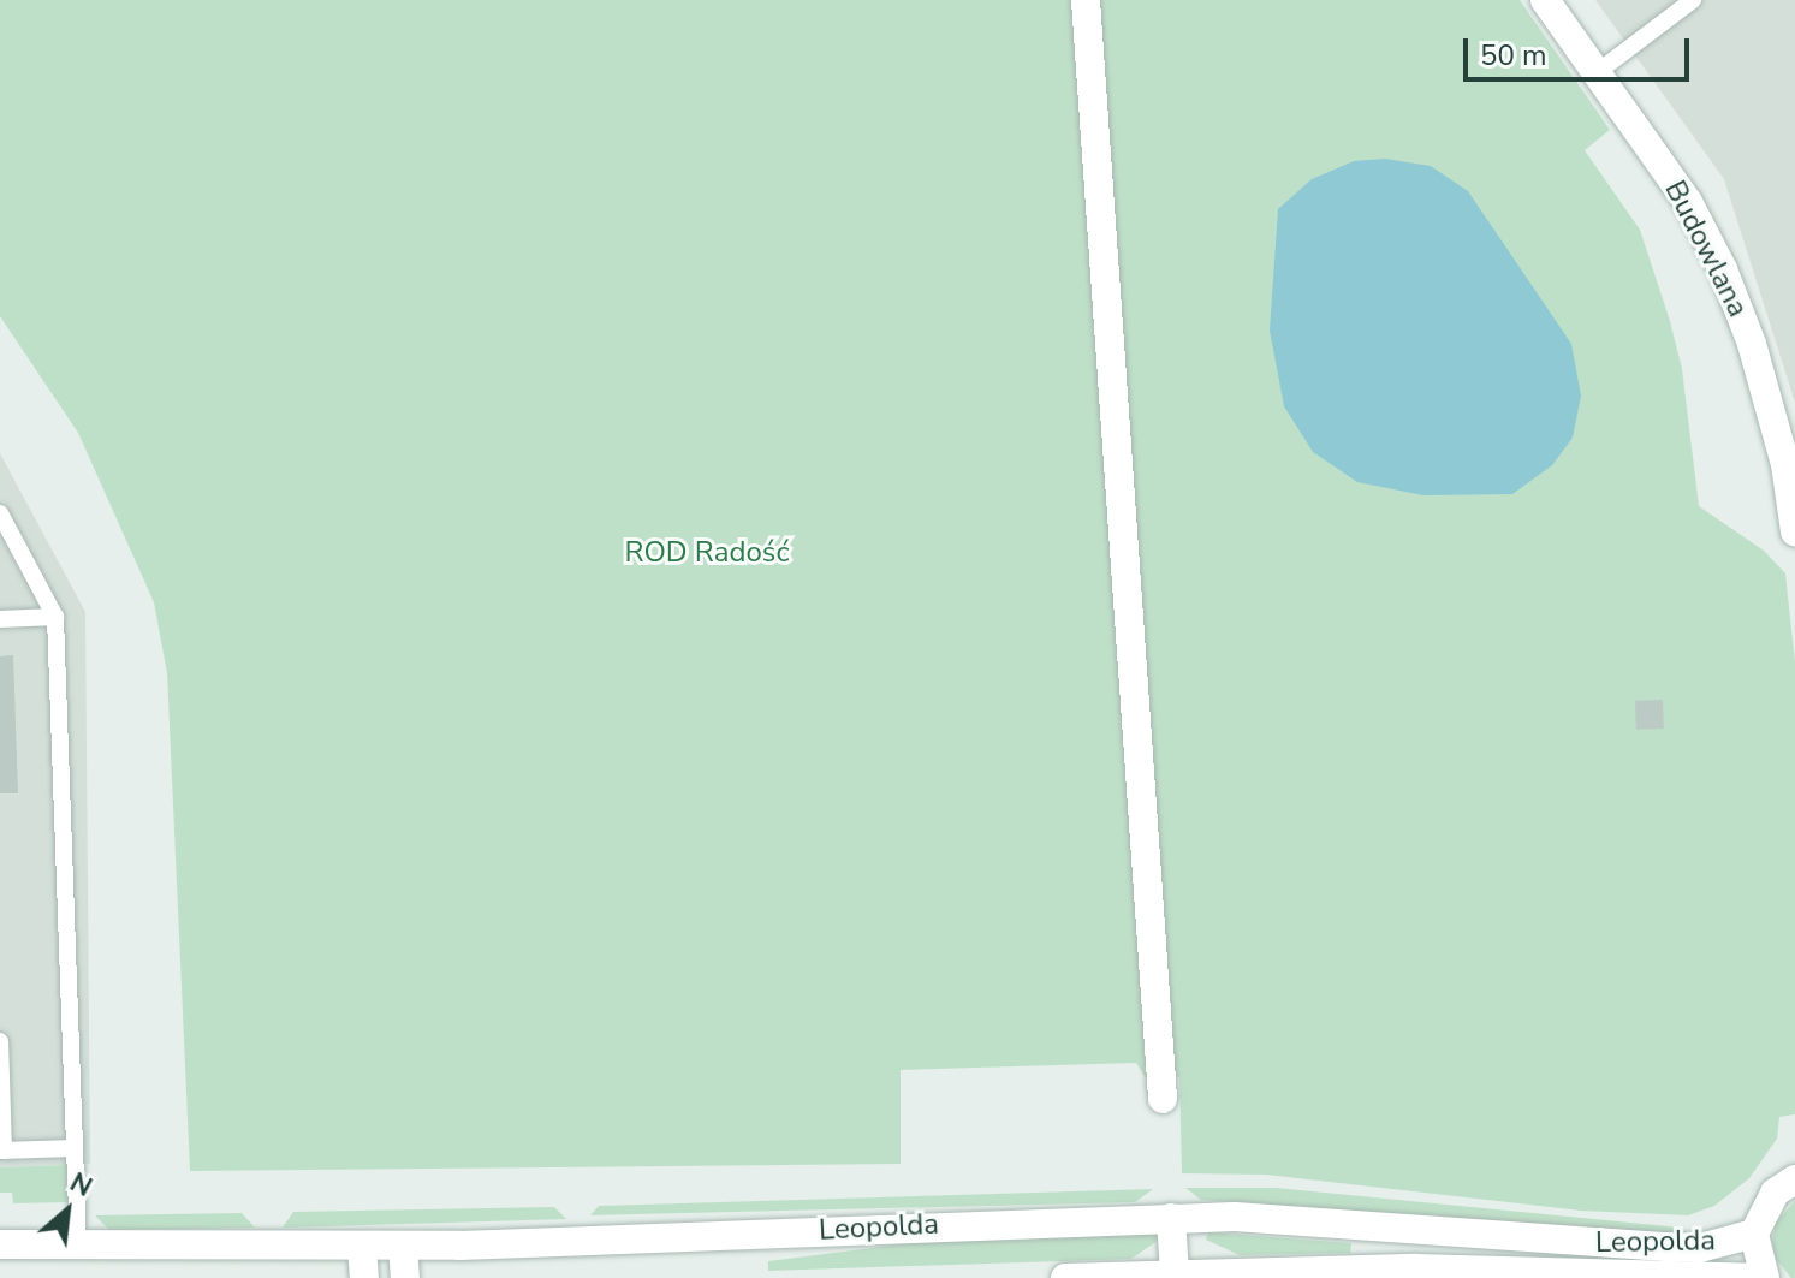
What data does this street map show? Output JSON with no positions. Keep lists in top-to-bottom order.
{
  "streets": {
    "street": ["Budowlana", "Leopolda"]
  },
  "parks": ["ROD Radość"],
  "scale_bar": "50 m",
  "north": "top right"
}
